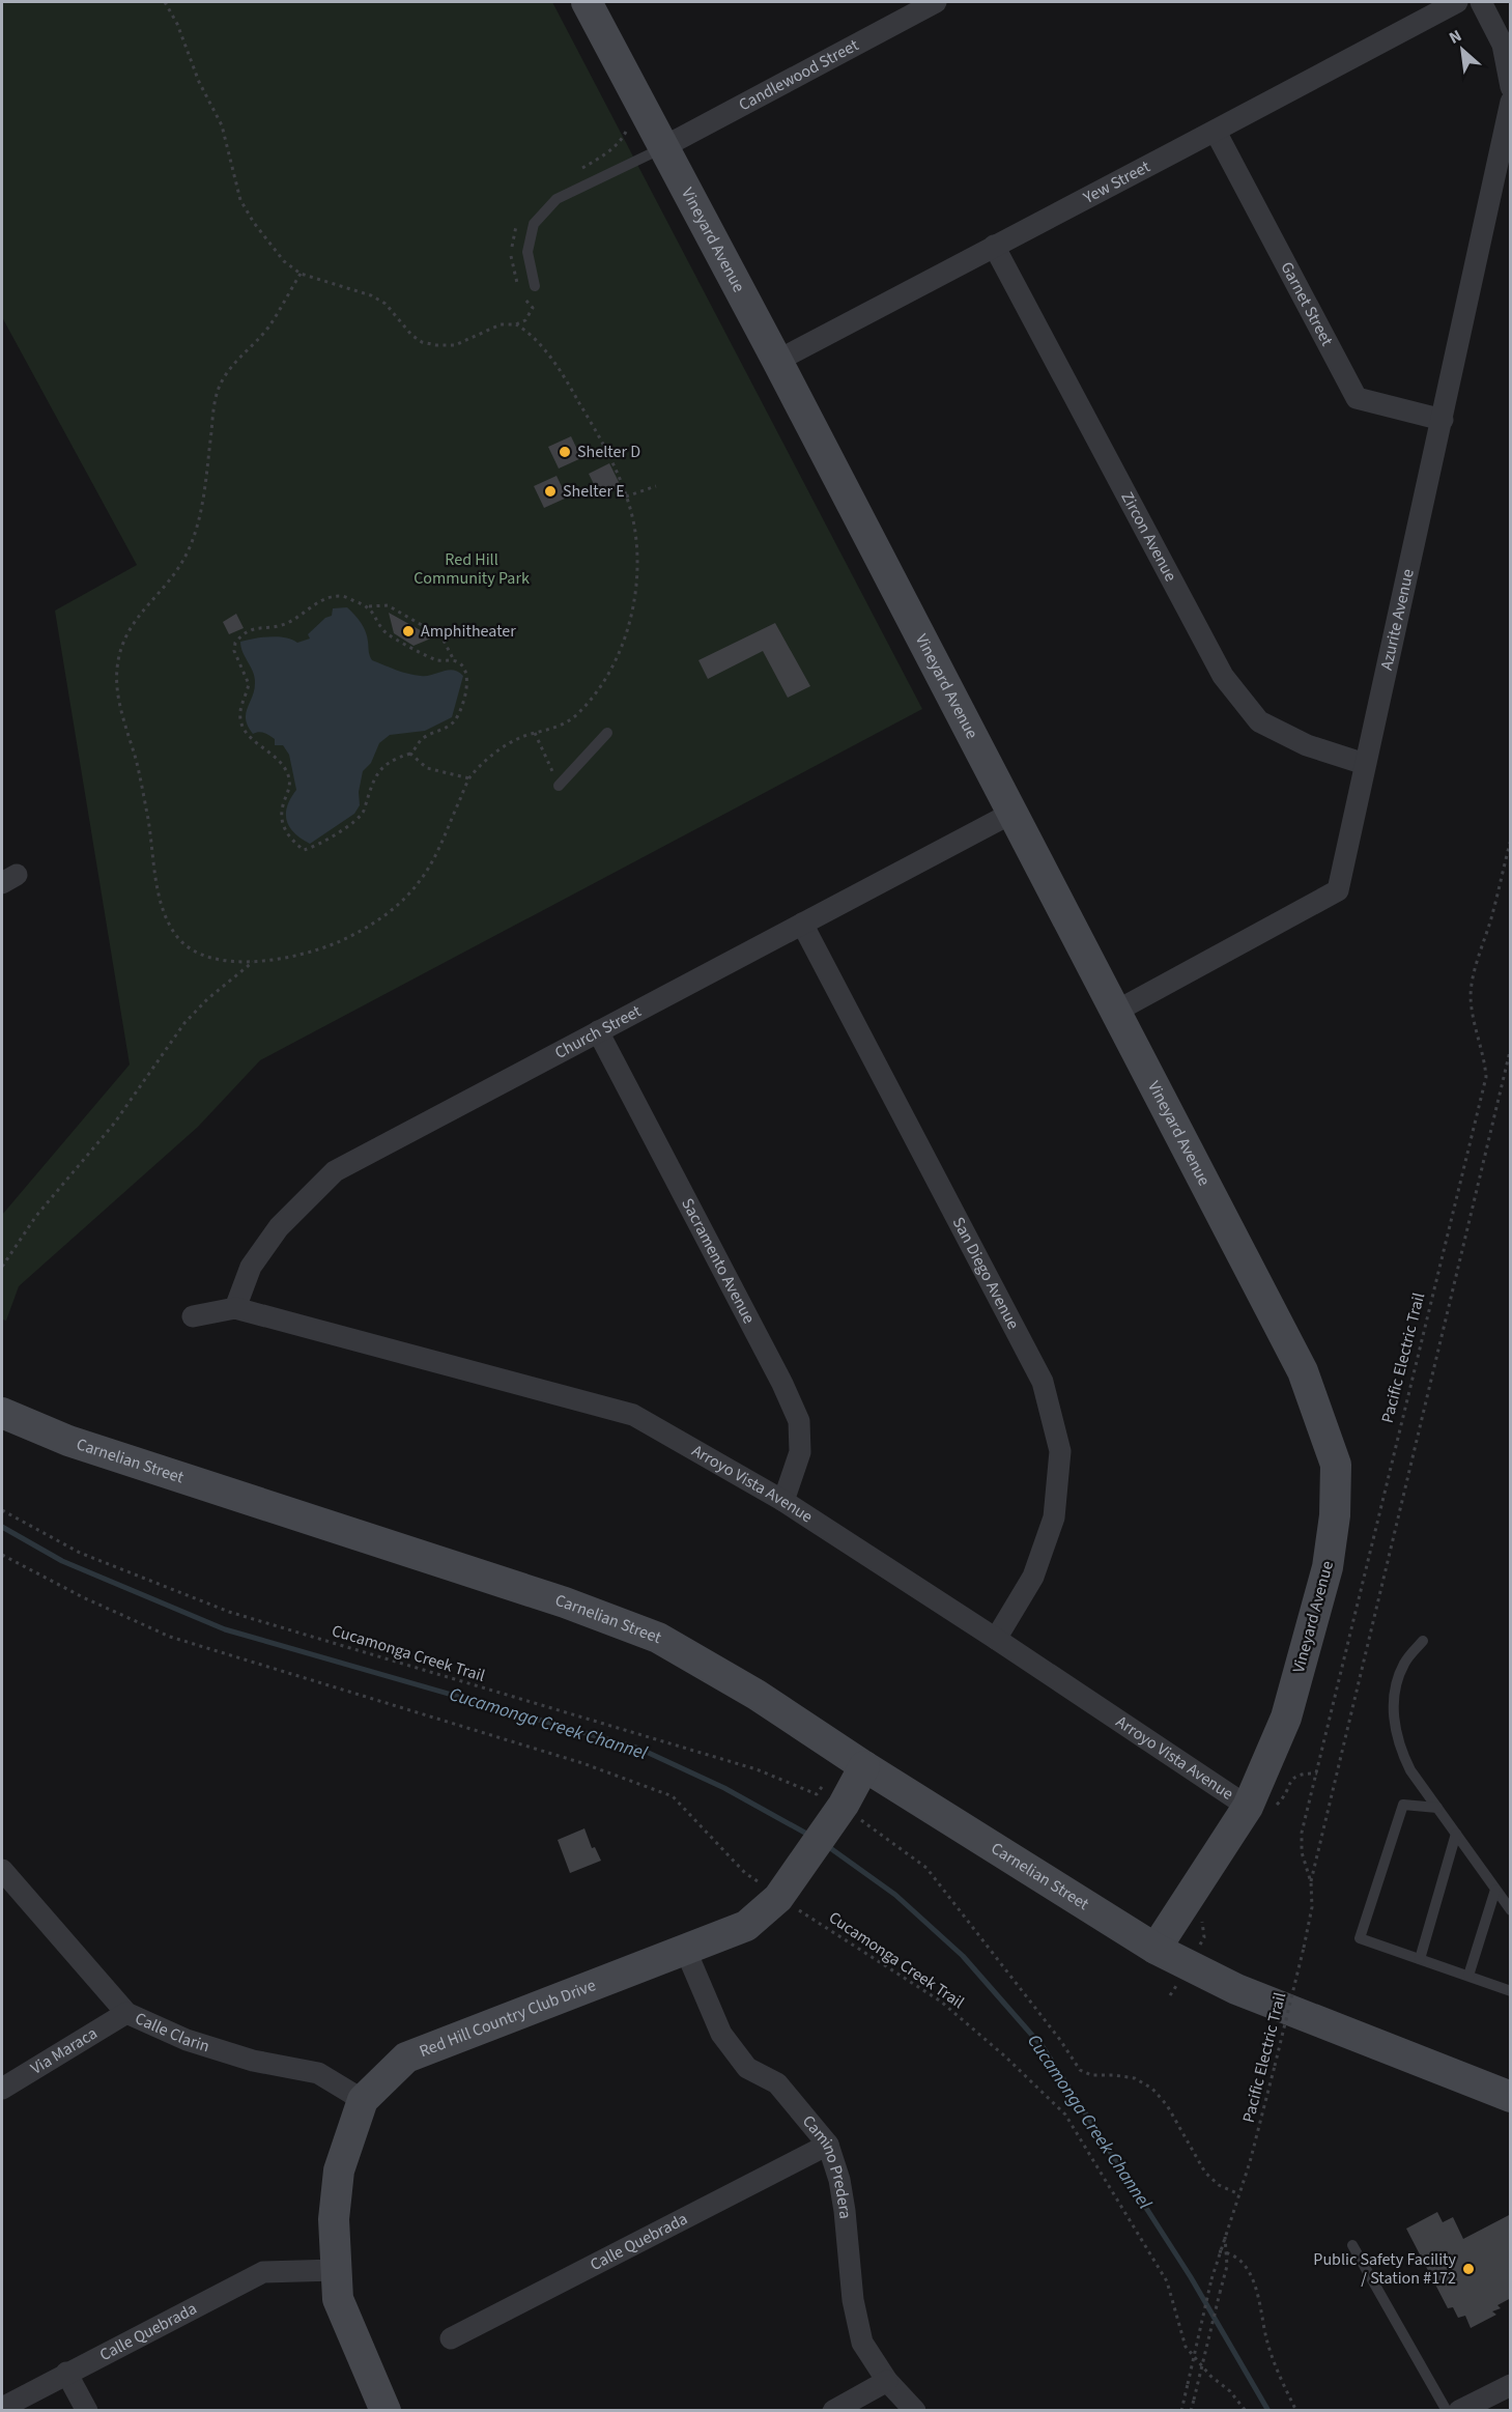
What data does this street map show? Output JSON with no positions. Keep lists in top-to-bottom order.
{
  "streets": {
    "street": [
      "Candlewood Street",
      "Yew Street",
      "Vineyard Avenue",
      "Garnet Street",
      "Zircon Avenue",
      "Azurite Avenue",
      "Church Street",
      "Sacramento Avenue",
      "San Diego Avenue",
      "Carnelian Street",
      "Arroyo Vista Avenue",
      "Red Hill Country Club Drive",
      "Calle Clarin",
      "Via Maraca",
      "Camino Predera",
      "Calle Quebrada"
    ],
    "path": ["Pacific Electric Trail", "Cucamonga Creek Trail"]
  },
  "crossings": [
    ["Candlewood Street", "Vineyard Avenue"],
    ["Yew Street", "Vineyard Avenue"],
    ["Yew Street", "Garnet Street"],
    ["Yew Street", "Zircon Avenue"],
    ["Vineyard Avenue", "Azurite Avenue"],
    ["Vineyard Avenue", "Church Street"],
    ["Vineyard Avenue", "Carnelian Street"],
    ["Vineyard Avenue", "Arroyo Vista Avenue"],
    ["Garnet Street", "Azurite Avenue"],
    ["Zircon Avenue", "Azurite Avenue"],
    ["Church Street", "Sacramento Avenue"],
    ["Church Street", "San Diego Avenue"],
    ["Church Street", "Arroyo Vista Avenue"],
    ["Sacramento Avenue", "Arroyo Vista Avenue"],
    ["San Diego Avenue", "Arroyo Vista Avenue"],
    ["Carnelian Street", "Red Hill Country Club Drive"],
    ["Cucamonga Creek Trail", "Red Hill Country Club Drive"],
    ["Red Hill Country Club Drive", "Calle Clarin"],
    ["Red Hill Country Club Drive", "Camino Predera"],
    ["Red Hill Country Club Drive", "Calle Quebrada"],
    ["Calle Clarin", "Via Maraca"],
    ["Camino Predera", "Calle Quebrada"]
  ],
  "water": ["Cucamonga Creek Channel"],
  "parks": ["Red Hill Community Park"],
  "places": [
    "Shelter D",
    "Shelter E",
    "Amphitheater",
    "Public Safety Facility / Station #172"
  ],
  "north": "top left"
}
